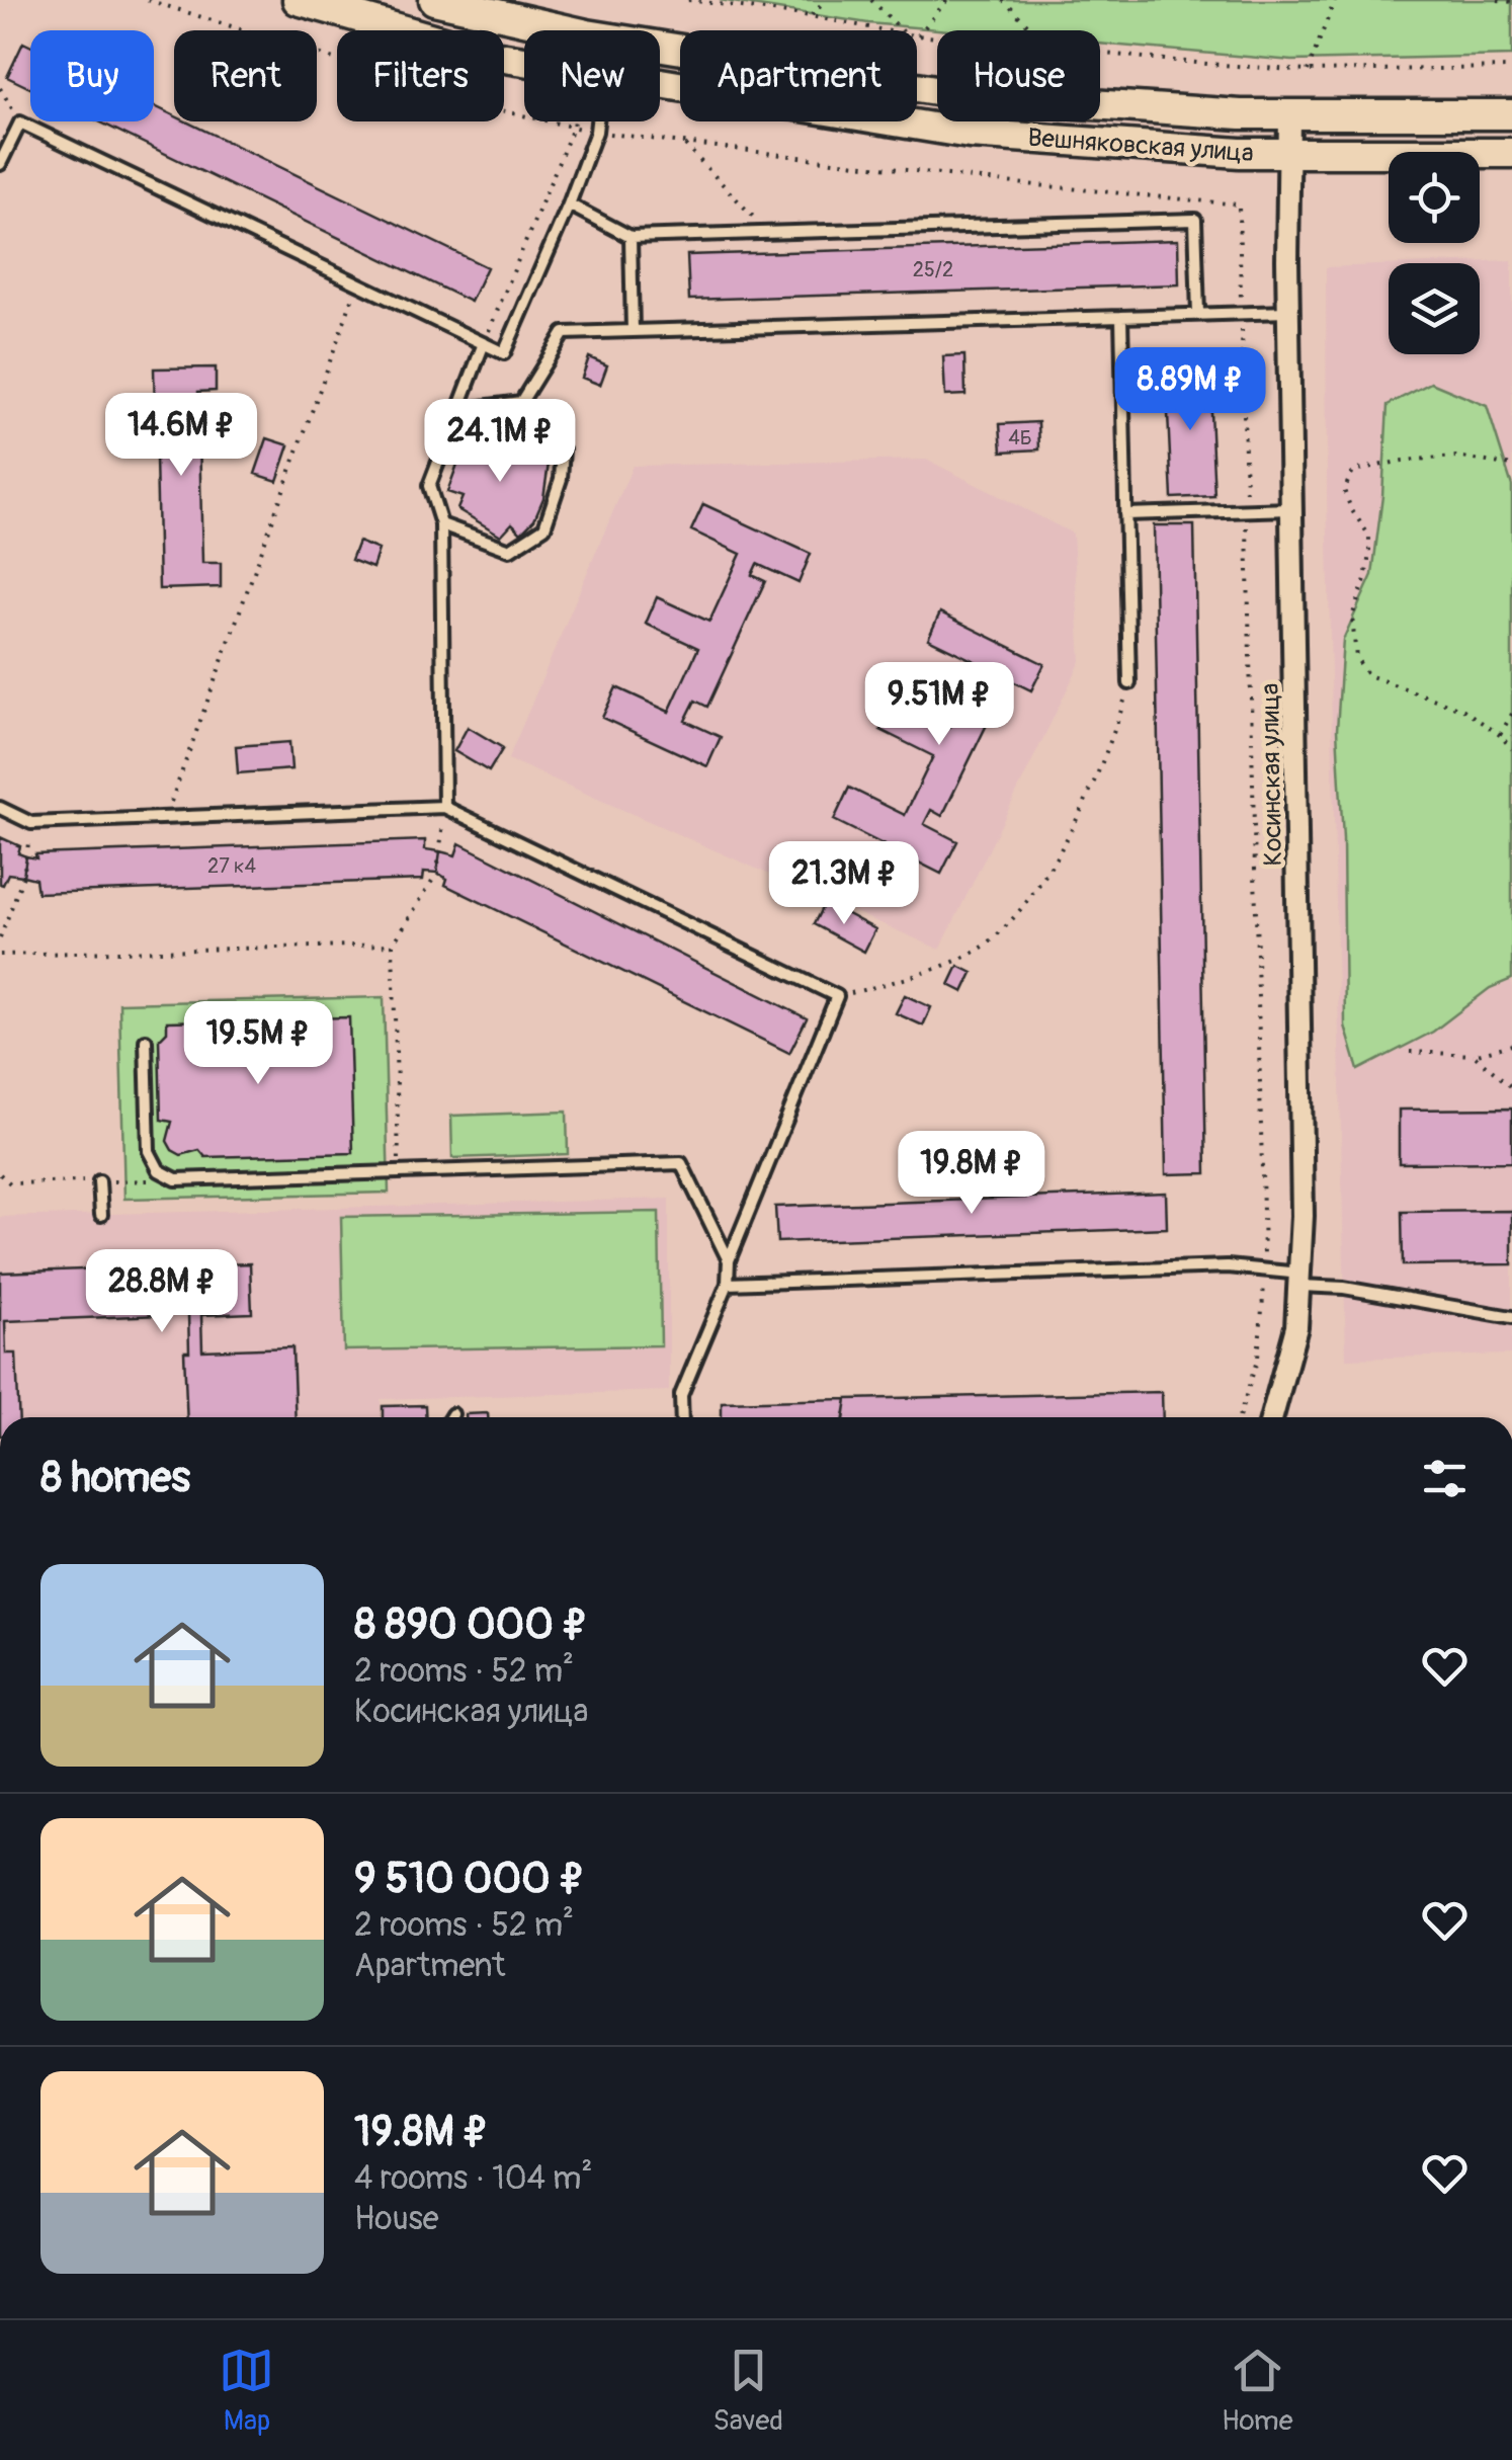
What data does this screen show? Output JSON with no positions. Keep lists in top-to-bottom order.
{
  "streets": {
    "main road": ["Вешняковская улица"],
    "street": ["Косинская улица"]
  },
  "crossings": [
    ["Вешняковская улица", "Косинская улица"]
  ],
  "house_numbers": ["25/2", "4Б", "27 к4"],
  "page": {
    "chip": [
      "Buy",
      "Rent",
      "Filters",
      "New",
      "Apartment",
      "House"
    ],
    "price": [
      "8.89M ₽",
      "14.6M ₽",
      "24.1M ₽",
      "9.51M ₽",
      "21.3M ₽",
      "19.5M ₽",
      "19.8M ₽",
      "28.8M ₽"
    ],
    "heading": "8 homes",
    "list": [
      {
        "name": "8 890 000 ₽",
        "note": "2 rooms · 52 m² · Косинская улица"
      },
      {
        "name": "9 510 000 ₽",
        "note": "2 rooms · 52 m² · Apartment"
      },
      {
        "name": "19.8M ₽",
        "note": "4 rooms · 104 m² · House"
      }
    ],
    "tabs": ["Map", "Saved", "Home"]
  }
}
